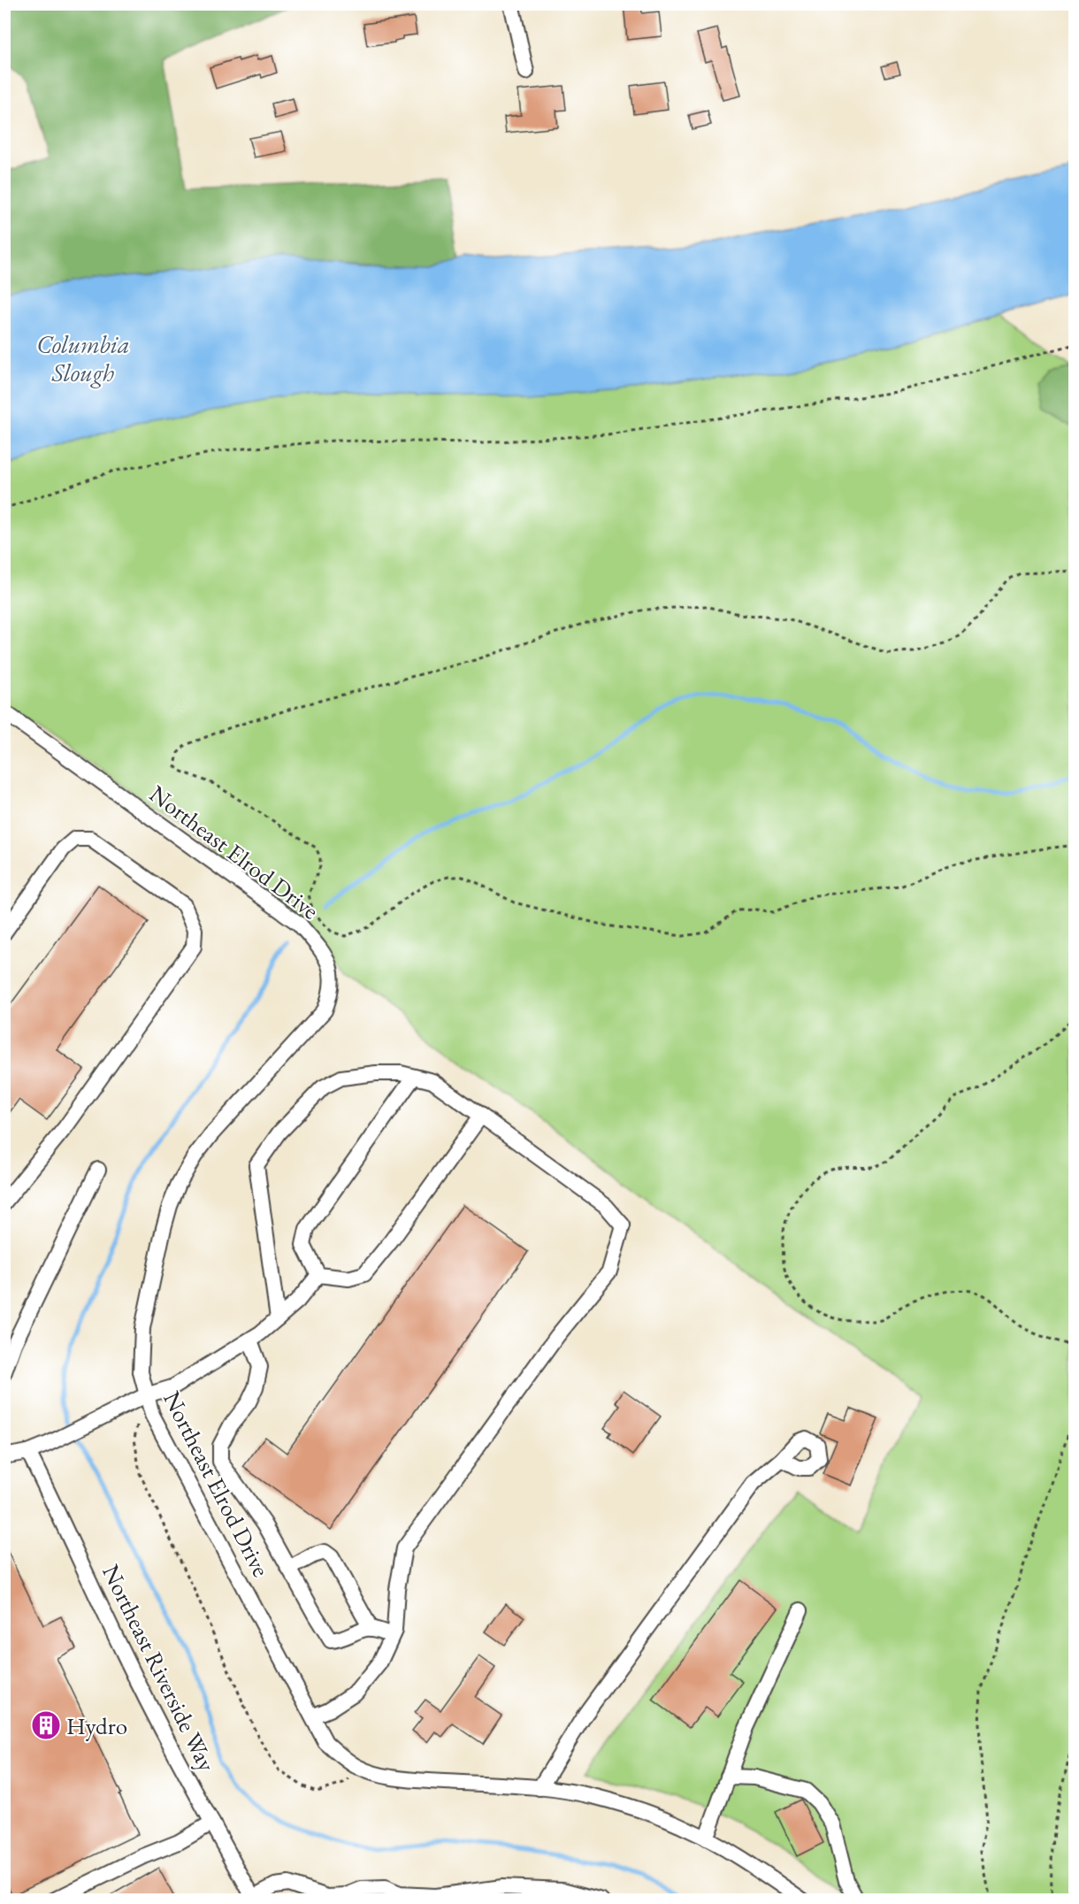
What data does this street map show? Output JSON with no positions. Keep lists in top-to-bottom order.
{
  "streets": {
    "street": ["Northeast Elrod Drive", "Northeast Riverside Way"]
  },
  "water": ["Columbia Slough"],
  "places": {
    "building": ["Hydro"]
  }
}
